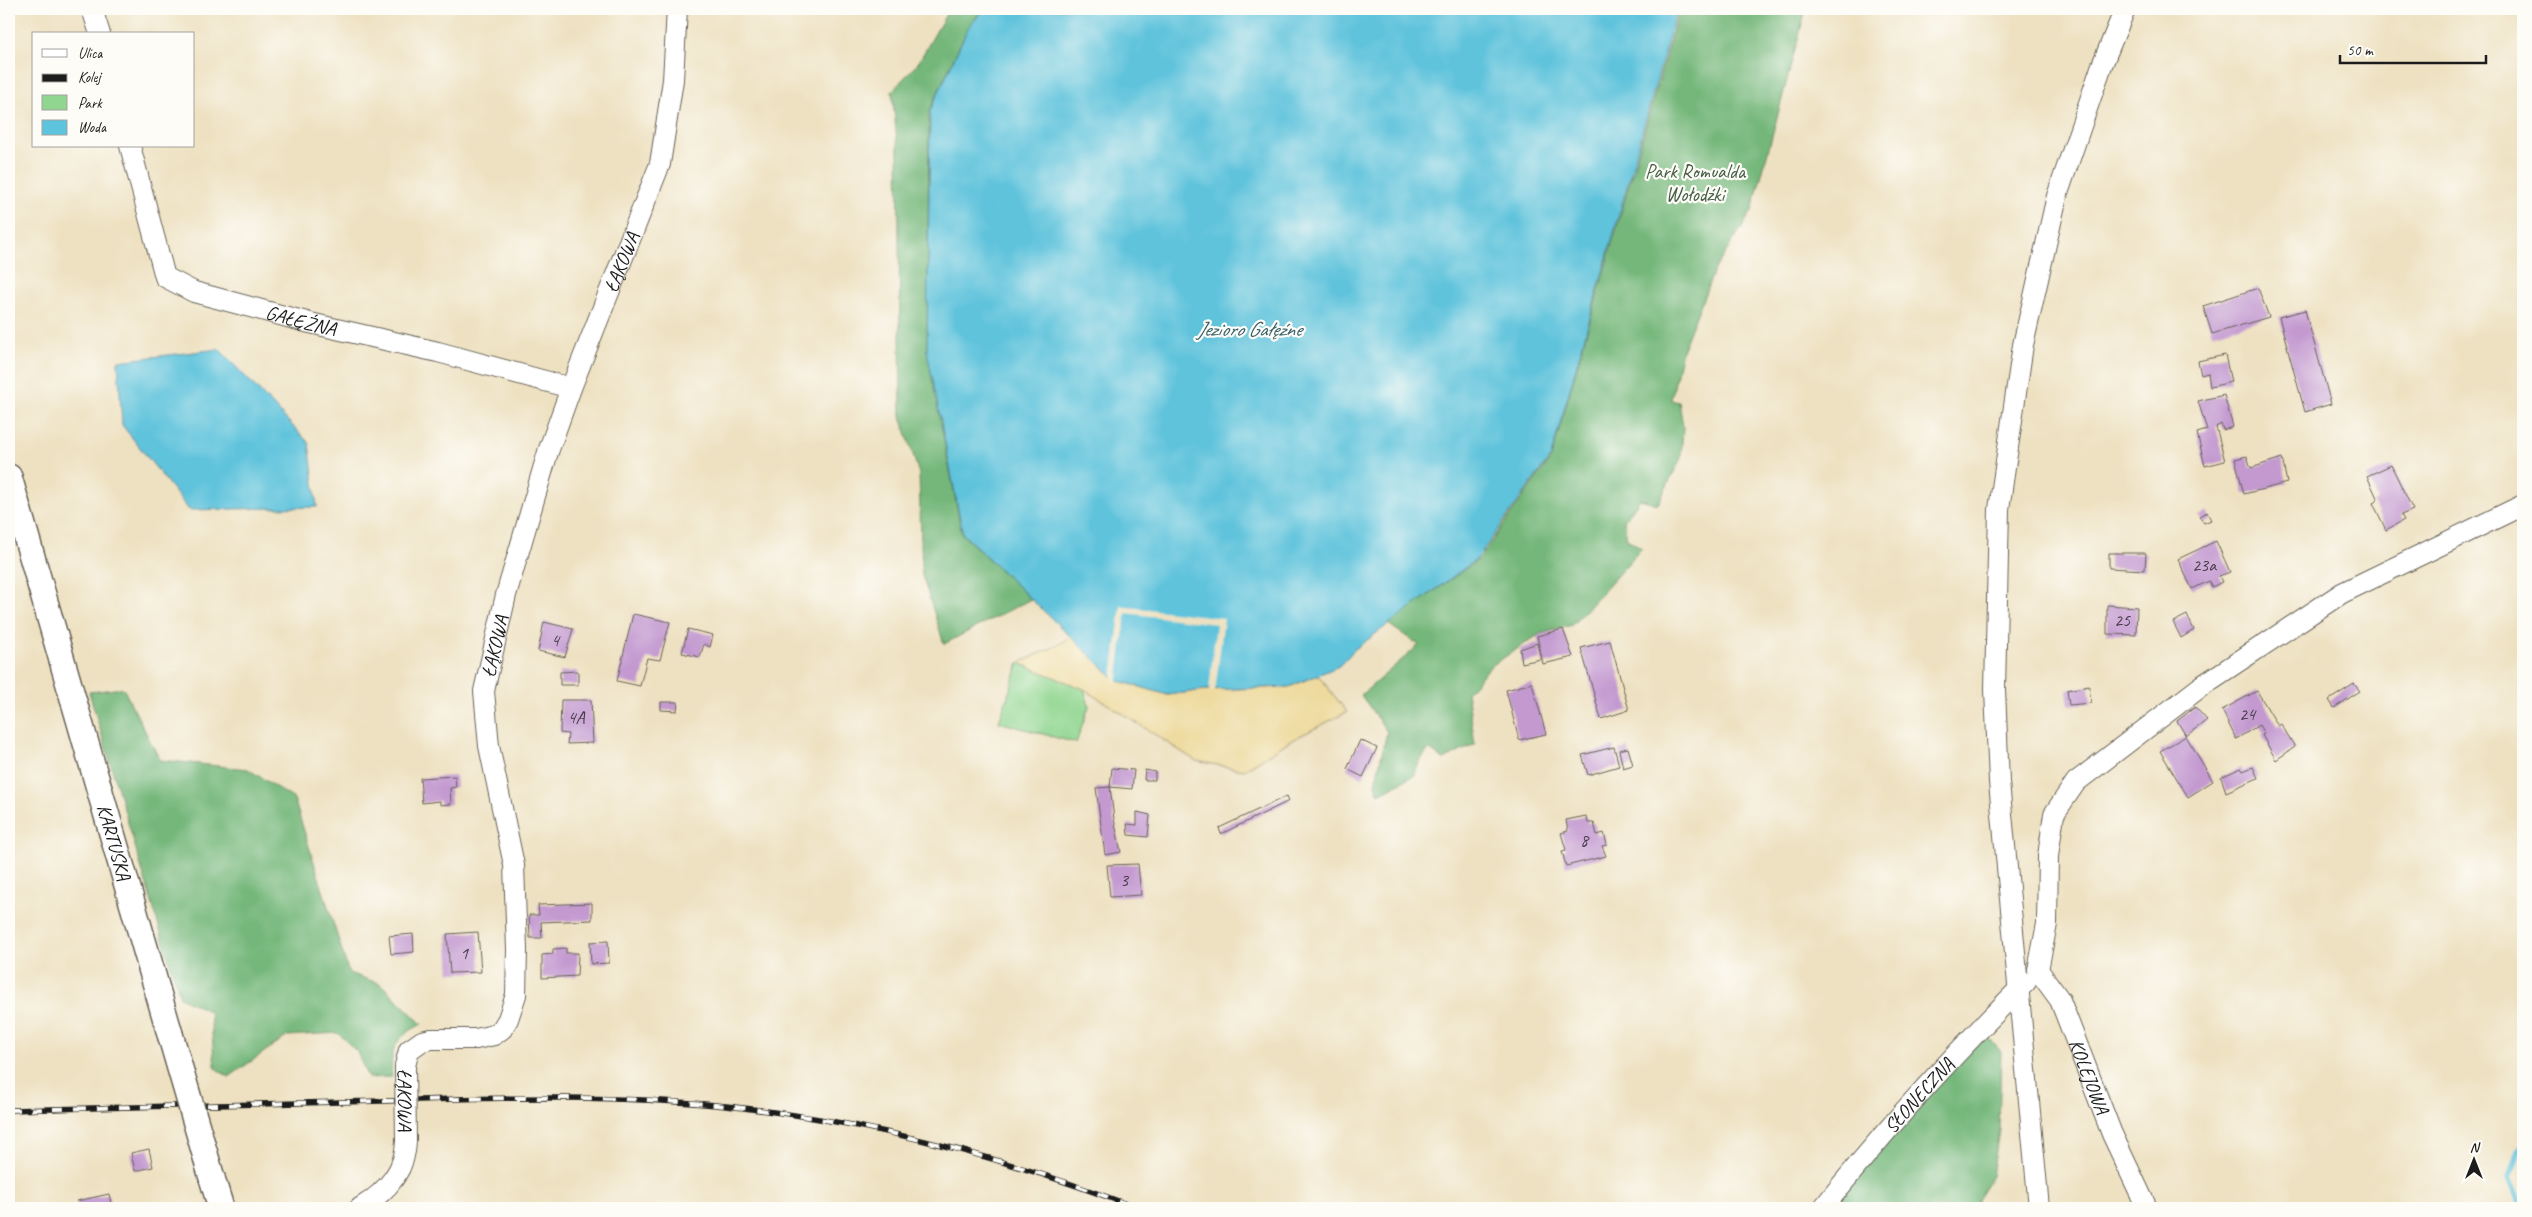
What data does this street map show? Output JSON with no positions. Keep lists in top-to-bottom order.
{
  "streets": {
    "main road": ["KARTUSKA"],
    "street": [
      "ŁĄKOWA",
      "GAŁĘŹNA",
      "KOLEJOWA",
      "SŁONECZNA"
    ]
  },
  "crossings": [
    ["ŁĄKOWA", "GAŁĘŹNA"]
  ],
  "water": ["Jezioro Gałęźne"],
  "parks": ["Park Romualda Wołodźki"],
  "house_numbers": [
    "23a",
    "25",
    "4",
    "24",
    "4A",
    "8",
    "3",
    "1"
  ],
  "legend": [
    "Ulica",
    "Kolej",
    "Park",
    "Woda"
  ],
  "scale_bar": "50 m",
  "north": "top"
}
